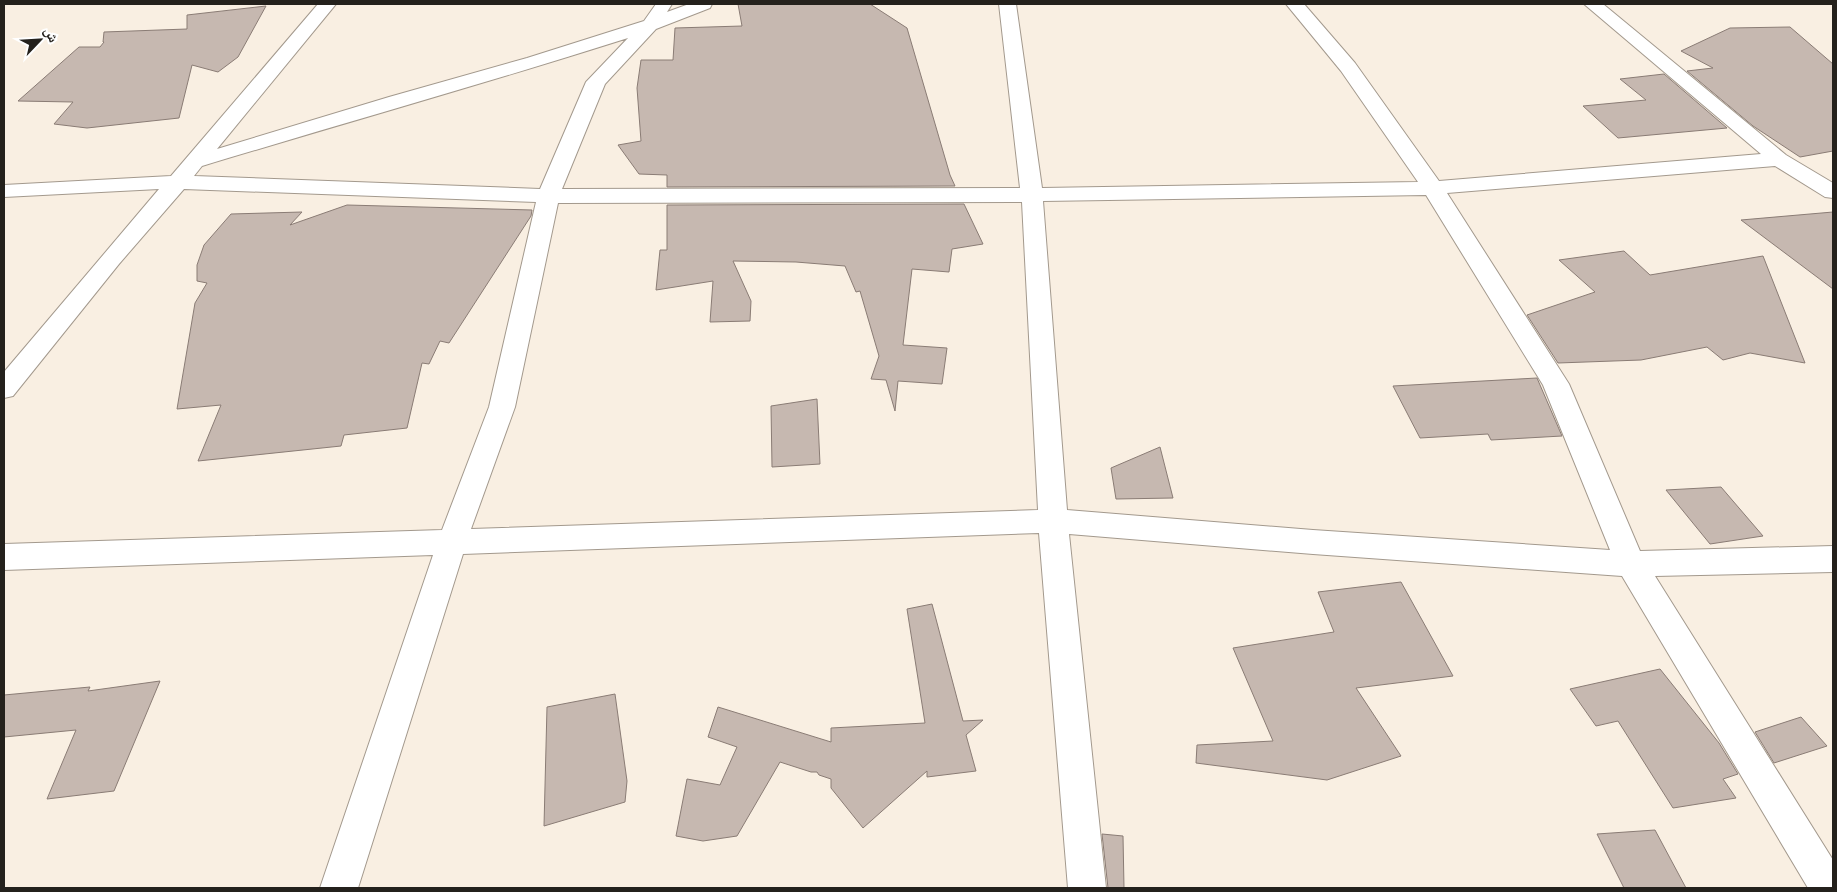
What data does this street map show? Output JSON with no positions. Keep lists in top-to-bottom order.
{
  "north": "top right"
}
